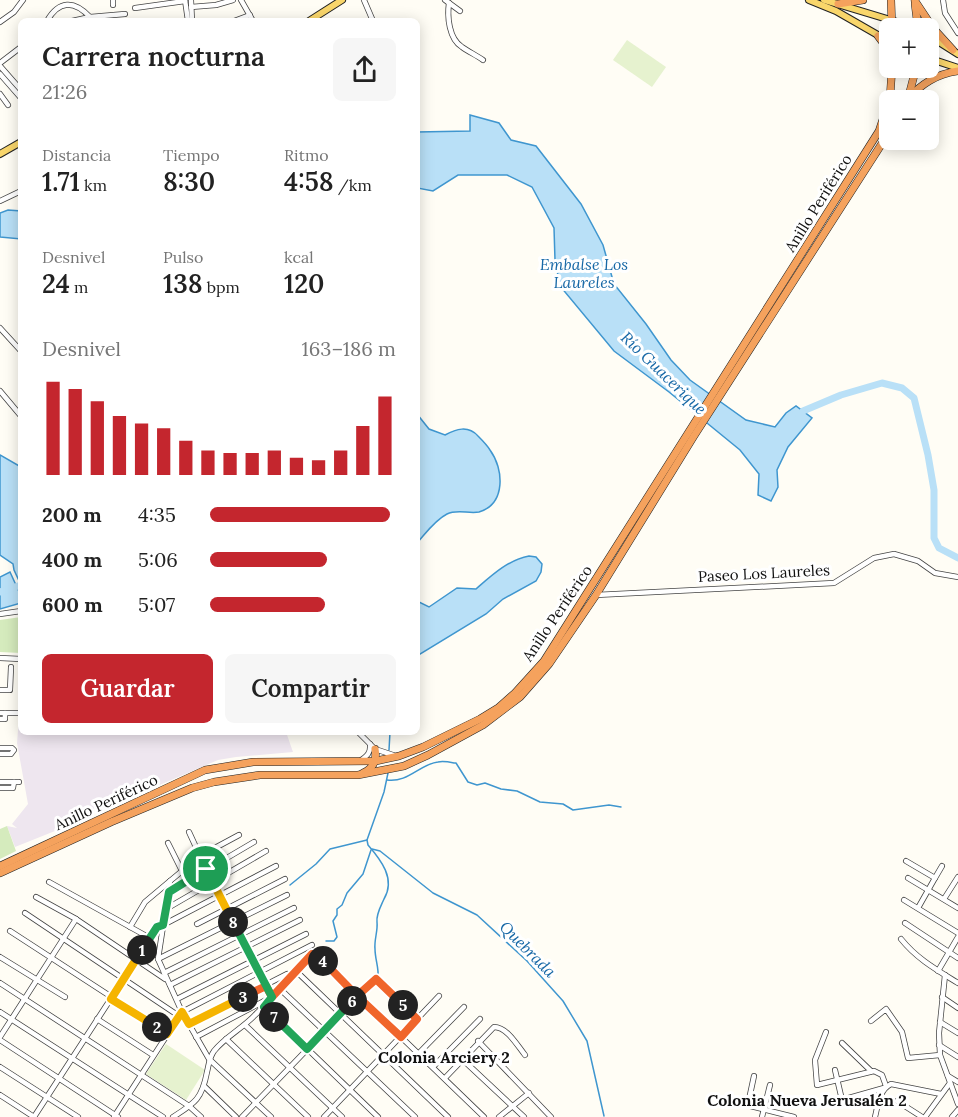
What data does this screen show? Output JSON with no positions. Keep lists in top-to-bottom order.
{
  "streets": {
    "highway": ["Anillo Periférico"],
    "street": ["Paseo Los Laureles"]
  },
  "crossings": [
    ["Anillo Periférico", "Paseo Los Laureles"]
  ],
  "districts": ["Colonia Arciery 2", "Colonia Nueva Jerusalén 2"],
  "water": ["Embalse Los Laureles", "Río Guacerique", "Quebrada"],
  "page": {
    "map_buttons": ["+", "−"],
    "heading": ["Carrera nocturna", "21:26"],
    "stats": [
      ["Distancia", "1.71 km"],
      ["Tiempo", "8:30"],
      ["Ritmo", "4:58 /km"],
      ["Desnivel", "24 m"],
      ["Pulso", "138 bpm"],
      ["kcal", "120"]
    ],
    "chart": ["Desnivel", "163–186 m"],
    "list": [
      {
        "name": "200 m",
        "note": "4:35"
      },
      {
        "name": "400 m",
        "note": "5:06"
      },
      {
        "name": "600 m",
        "note": "5:07"
      }
    ],
    "buttons": ["Guardar", "Compartir"],
    "pins": [
      "8",
      "1",
      "4",
      "3",
      "6",
      "5",
      "7",
      "2"
    ]
  }
}
